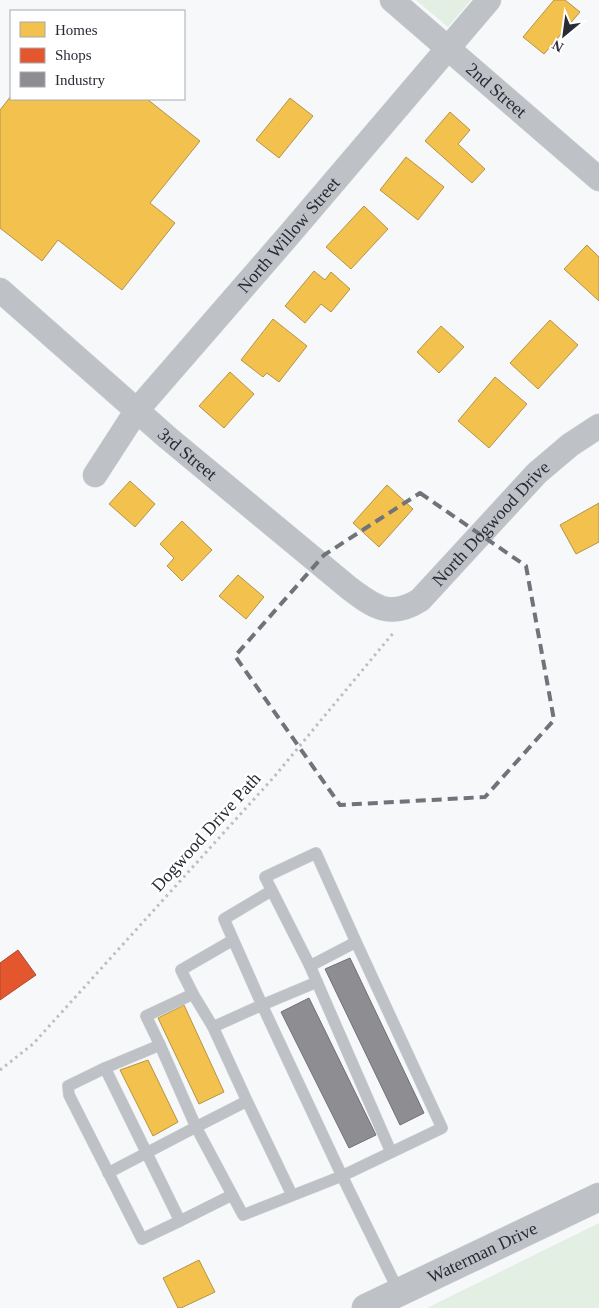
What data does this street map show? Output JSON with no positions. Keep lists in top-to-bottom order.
{
  "streets": {
    "street": [
      "2nd Street",
      "North Willow Street",
      "3rd Street",
      "North Dogwood Drive",
      "Waterman Drive"
    ],
    "path": ["Dogwood Drive Path"]
  },
  "crossings": [
    ["2nd Street", "North Willow Street"],
    ["North Willow Street", "3rd Street"],
    ["3rd Street", "North Dogwood Drive"]
  ],
  "legend": ["Homes", "Shops", "Industry"],
  "north": "bottom left"
}
